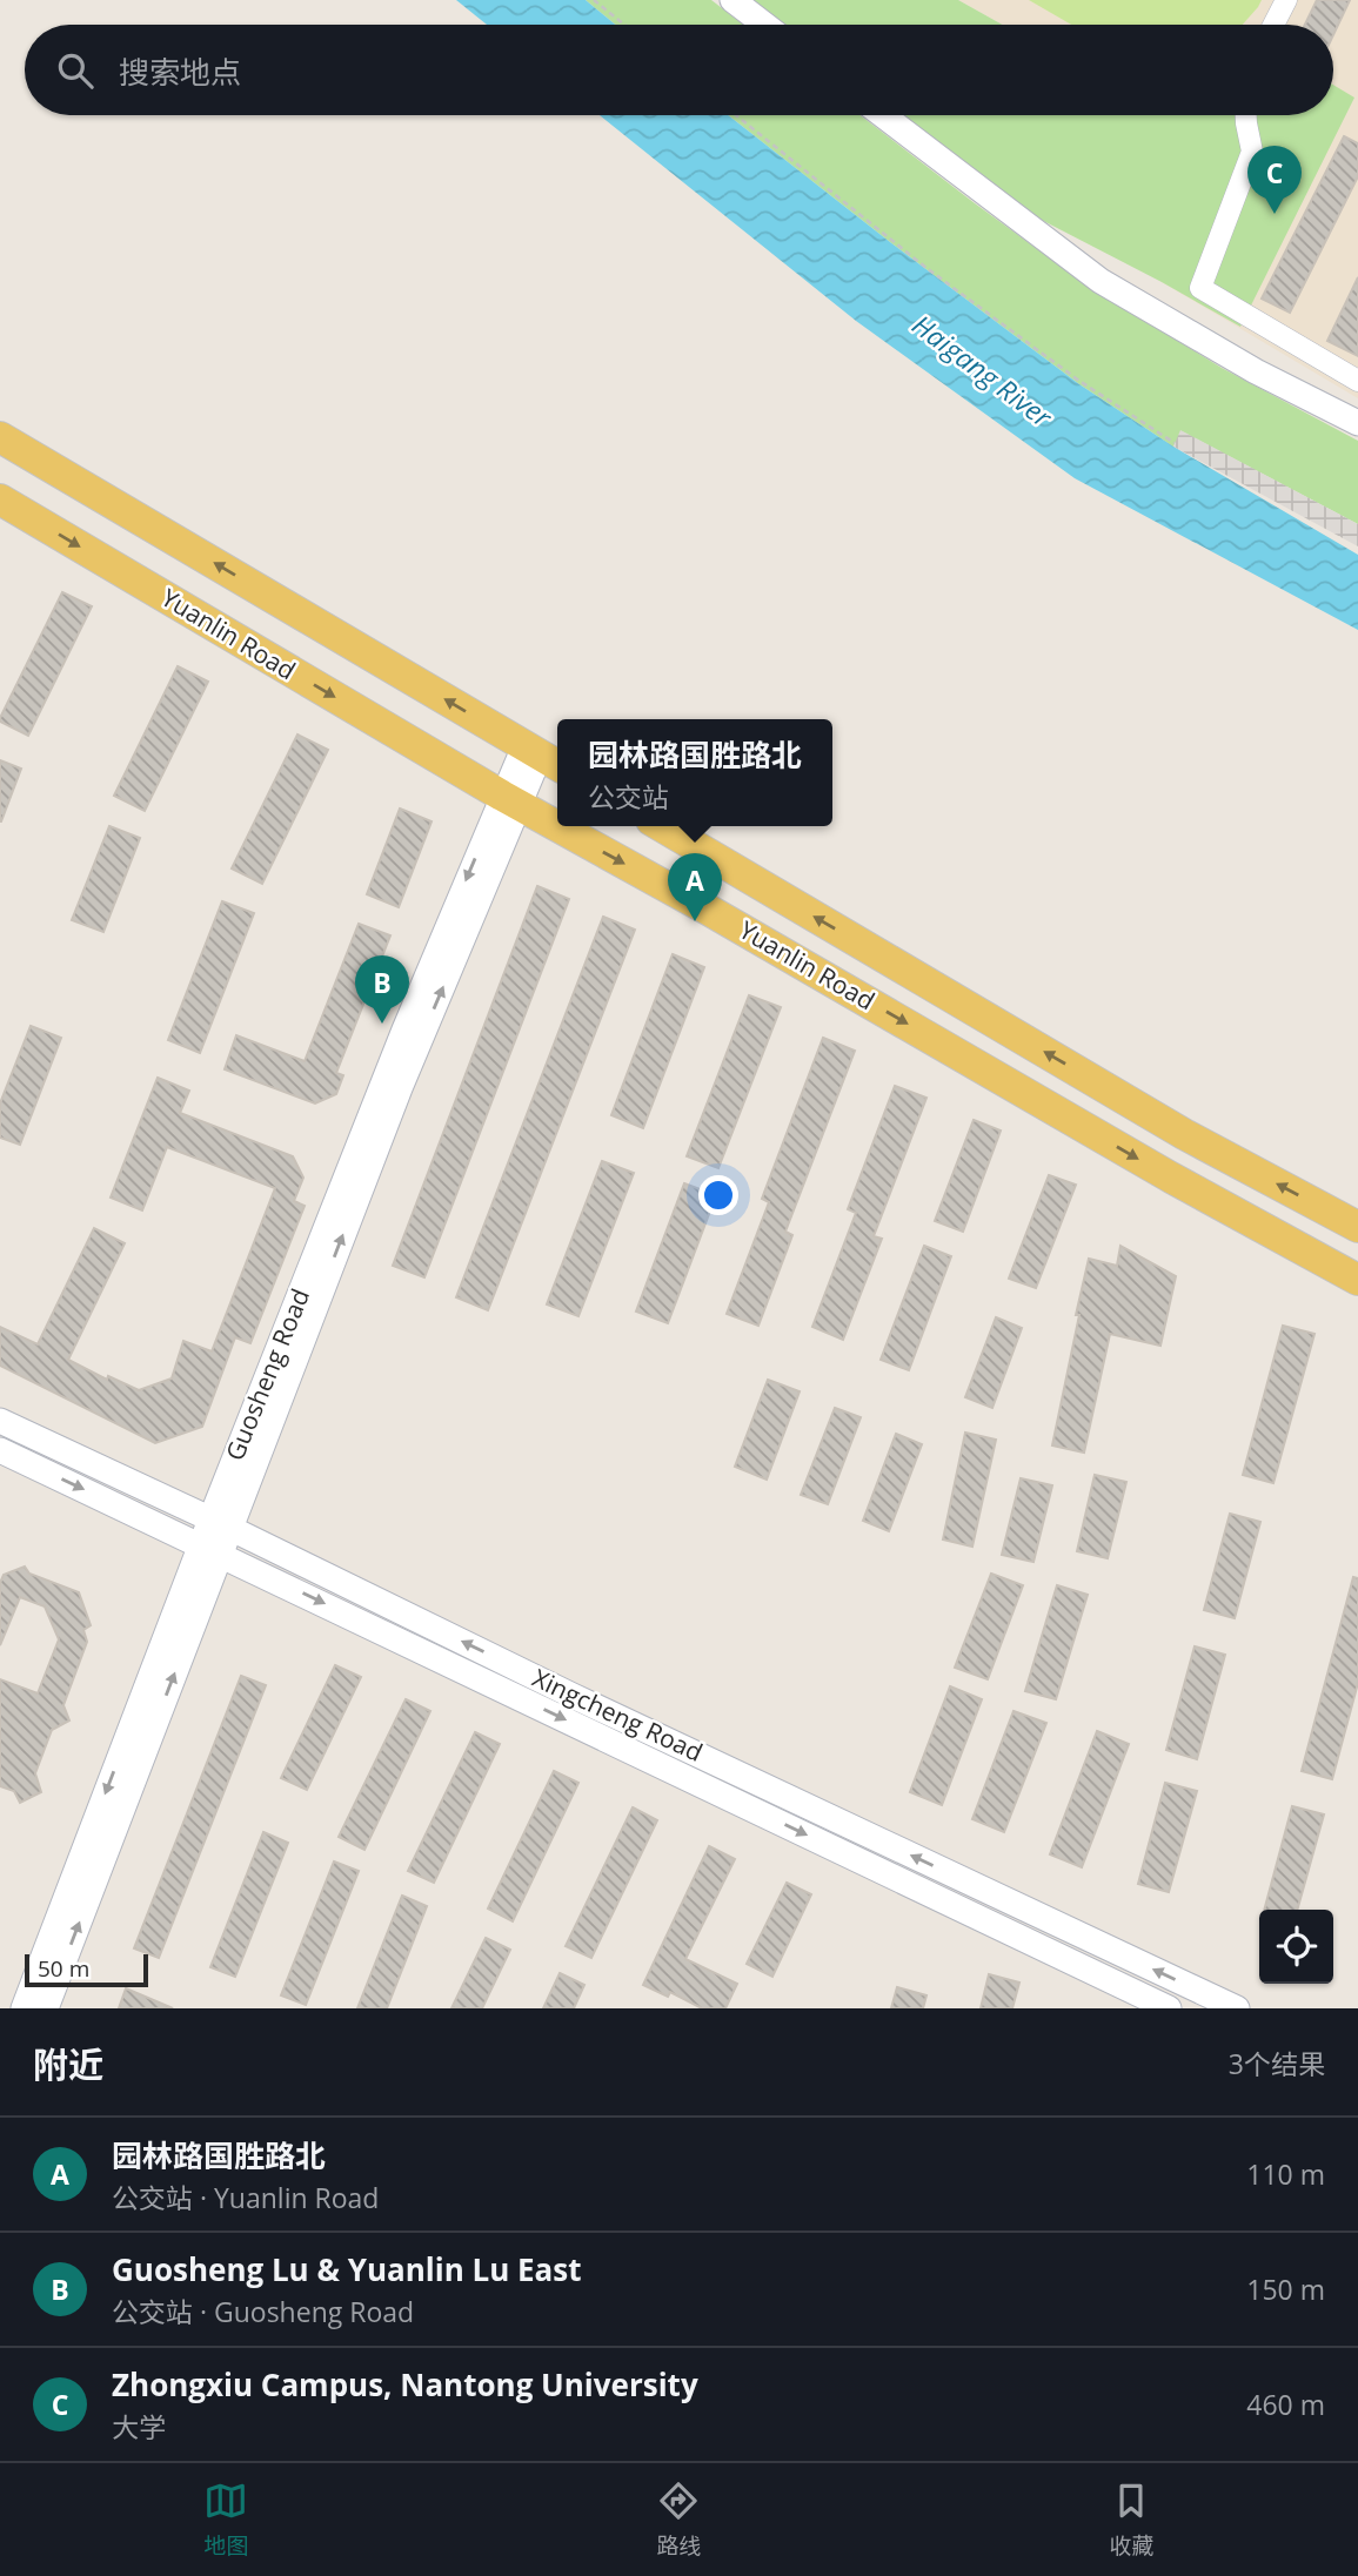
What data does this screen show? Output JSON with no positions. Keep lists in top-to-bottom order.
{
  "streets": {
    "main road": ["Yuanlin Road"],
    "street": ["Guosheng Road", "Xingcheng Road"]
  },
  "crossings": [
    ["Yuanlin Road", "Guosheng Road"],
    ["Guosheng Road", "Xingcheng Road"]
  ],
  "water": ["Haigang River"],
  "scale_bar": "50 m",
  "page": {
    "search": "搜索地点",
    "pins": ["C", "A", "B"],
    "popup": ["园林路国胜路北", "公交站"],
    "scale": "50 m",
    "heading": ["附近", "3个结果"],
    "list": [
      {
        "mark": "A",
        "name": "园林路国胜路北",
        "note": "公交站 · Yuanlin Road",
        "value": "110 m"
      },
      {
        "mark": "B",
        "name": "Guosheng Lu & Yuanlin Lu East",
        "note": "公交站 · Guosheng Road",
        "value": "150 m"
      },
      {
        "mark": "C",
        "name": "Zhongxiu Campus, Nantong University",
        "note": "大学",
        "value": "460 m"
      }
    ],
    "nav": ["地图", "路线", "收藏"]
  }
}
